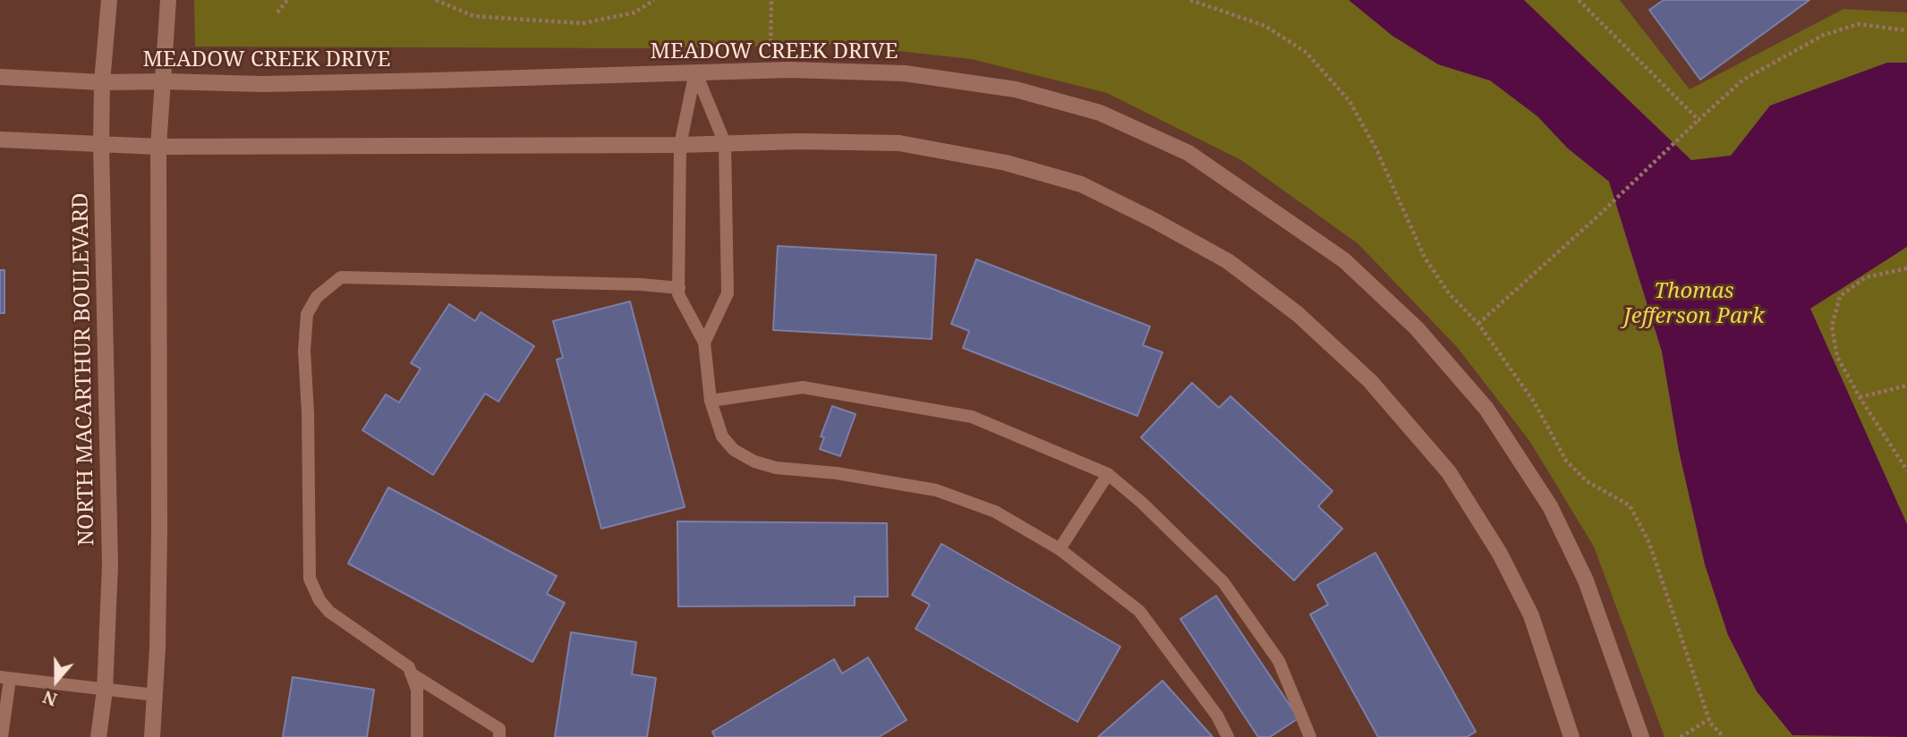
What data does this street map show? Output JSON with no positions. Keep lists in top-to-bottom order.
{
  "streets": {
    "street": ["MEADOW CREEK DRIVE", "NORTH MACARTHUR BOULEVARD"]
  },
  "crossings": [
    ["MEADOW CREEK DRIVE", "NORTH MACARTHUR BOULEVARD"]
  ],
  "parks": ["Thomas Jefferson Park"],
  "north": "bottom"
}
